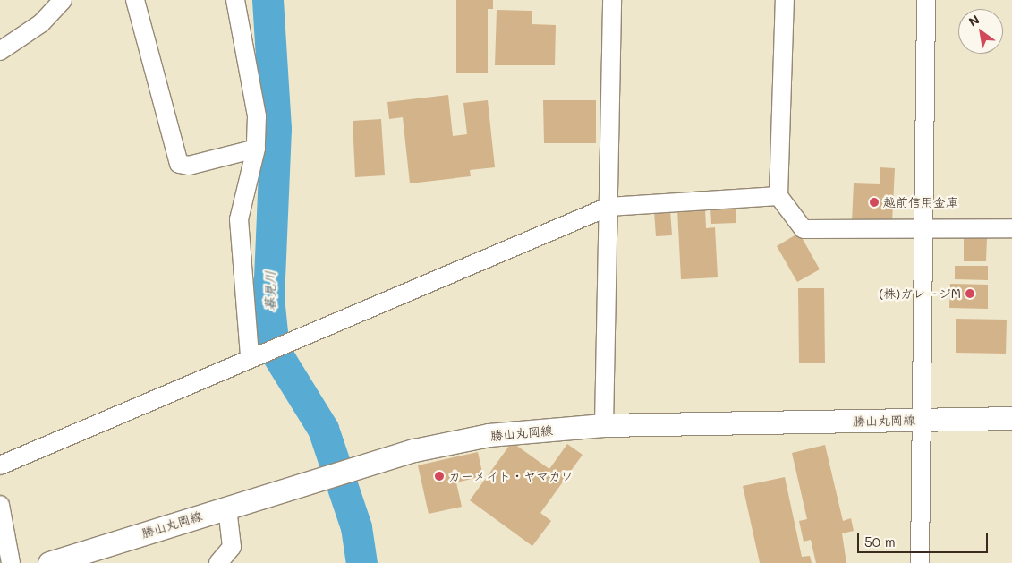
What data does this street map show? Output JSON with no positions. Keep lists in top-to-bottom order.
{
  "streets": {
    "main road": ["勝山丸岡線"]
  },
  "water": ["暮見川"],
  "places": ["越前信用金庫", "(株)ガレージM", "カーメイト・ヤマカワ"],
  "scale_bar": "50 m",
  "north": "top left"
}
